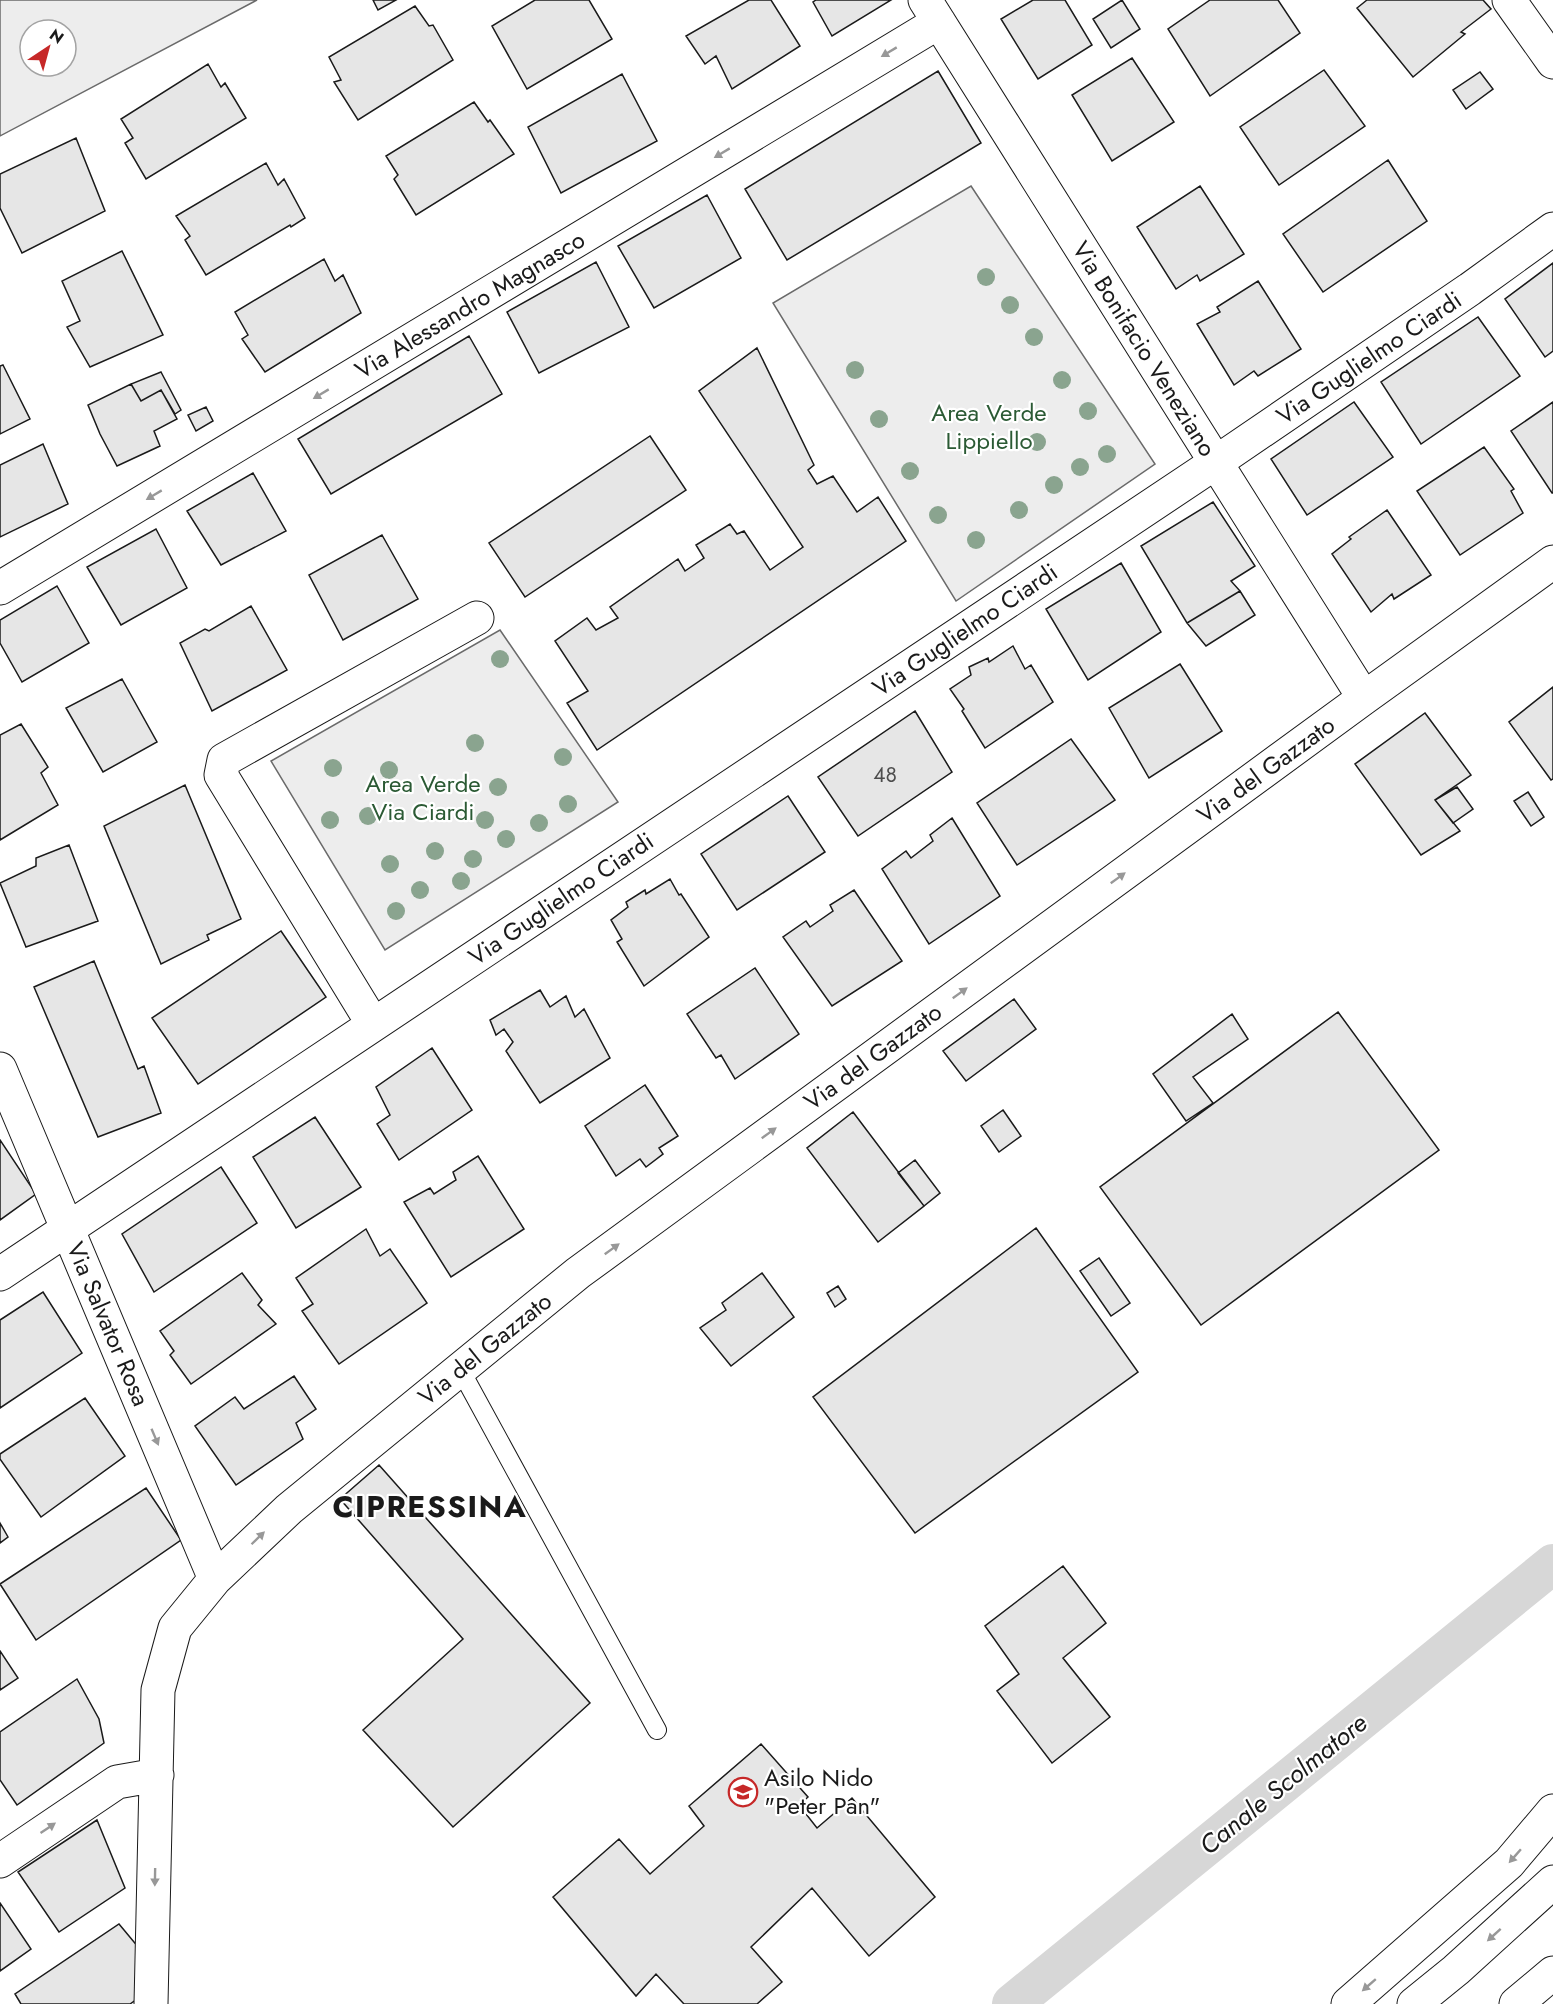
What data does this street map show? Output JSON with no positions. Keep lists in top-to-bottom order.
{
  "streets": {
    "main road": [
      "Via Alessandro Magnasco",
      "Via Bonifacio Veneziano",
      "Via Guglielmo Ciardi",
      "Via del Gazzato",
      "Via Salvator Rosa"
    ]
  },
  "crossings": [
    ["Via Alessandro Magnasco", "Via Bonifacio Veneziano"],
    ["Via Bonifacio Veneziano", "Via Guglielmo Ciardi"],
    ["Via Bonifacio Veneziano", "Via del Gazzato"],
    ["Via Guglielmo Ciardi", "Via Salvator Rosa"],
    ["Via del Gazzato", "Via Salvator Rosa"]
  ],
  "one_way": ["Via Alessandro Magnasco", "Via Salvator Rosa"],
  "districts": ["CIPRESSINA"],
  "water": ["Canale Scolmatore"],
  "parks": ["Area Verde Lippiello", "Area Verde Via Ciardi"],
  "places": {
    "school or university": ["Asilo Nido \"Peter Pan\""]
  },
  "house_numbers": ["48"],
  "north": "top right"
}
